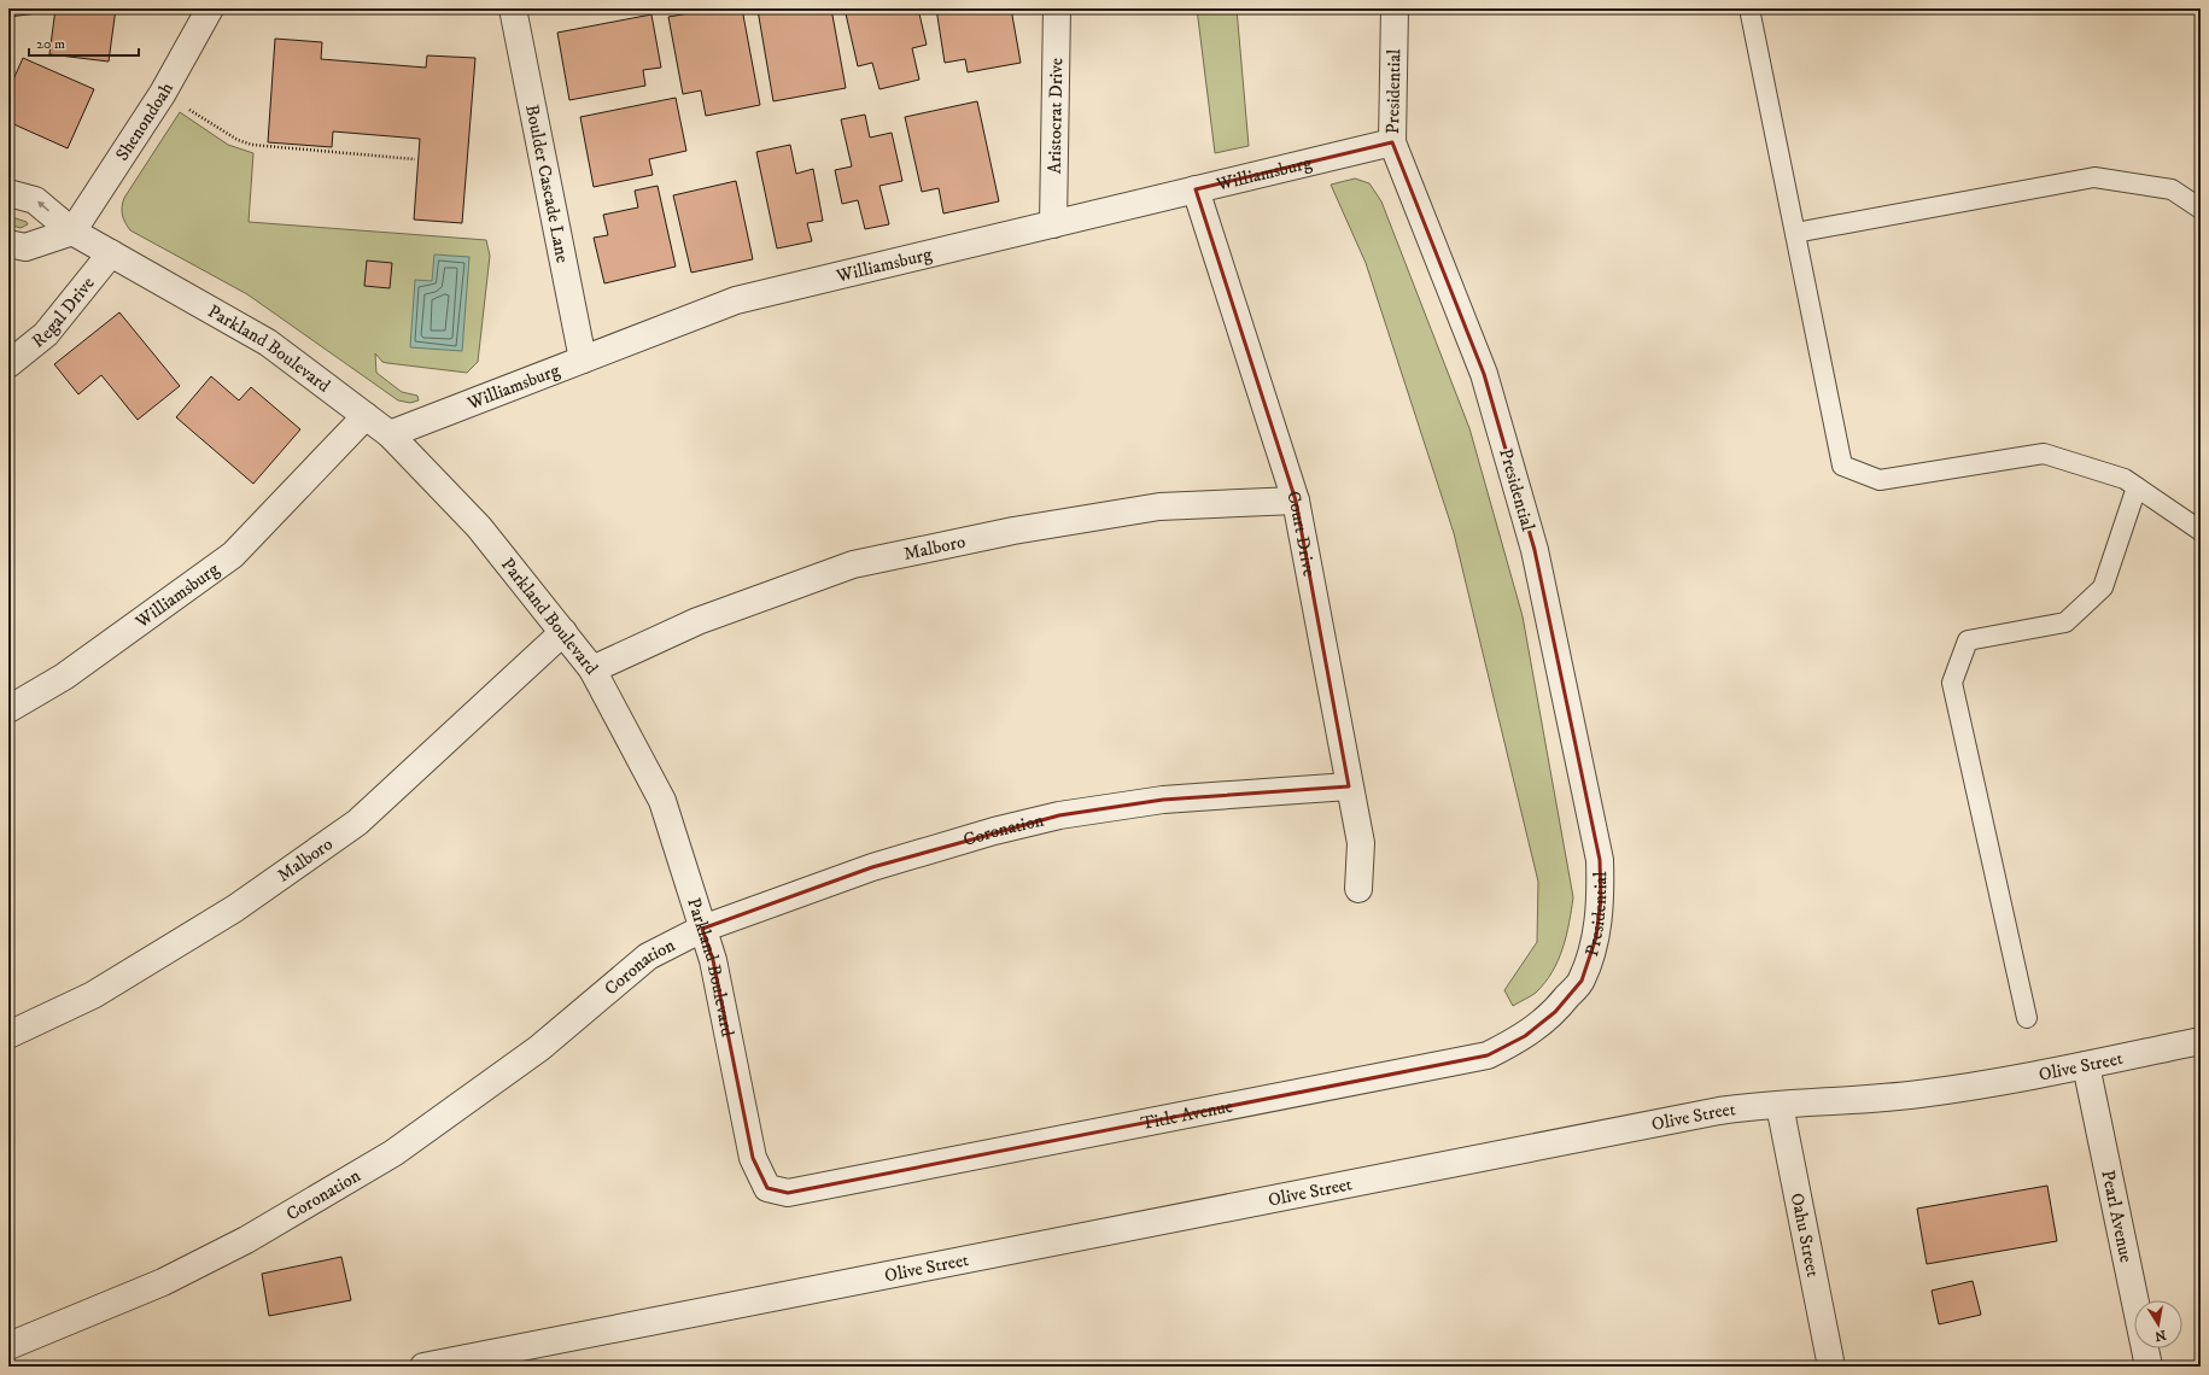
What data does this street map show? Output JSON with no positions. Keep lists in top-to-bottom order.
{
  "streets": {
    "street": [
      "Presidential",
      "Aristocrat Drive",
      "Shenondoah",
      "Williamsburg",
      "Boulder Cascade Lane",
      "Regal Drive",
      "Parkland Boulevard",
      "Court Drive",
      "Malboro",
      "Coronation",
      "Olive Street",
      "Title Avenue",
      "Pearl Avenue",
      "Oahu Street"
    ]
  },
  "crossings": [
    ["Presidential", "Williamsburg"],
    ["Presidential", "Title Avenue"],
    ["Aristocrat Drive", "Williamsburg"],
    ["Shenondoah", "Parkland Boulevard"],
    ["Williamsburg", "Boulder Cascade Lane"],
    ["Williamsburg", "Parkland Boulevard"],
    ["Williamsburg", "Court Drive"],
    ["Regal Drive", "Parkland Boulevard"],
    ["Parkland Boulevard", "Malboro"],
    ["Parkland Boulevard", "Coronation"],
    ["Parkland Boulevard", "Title Avenue"],
    ["Court Drive", "Malboro"],
    ["Court Drive", "Coronation"],
    ["Olive Street", "Pearl Avenue"],
    ["Olive Street", "Oahu Street"]
  ],
  "scale_bar": "20 m",
  "north": "bottom"
}
